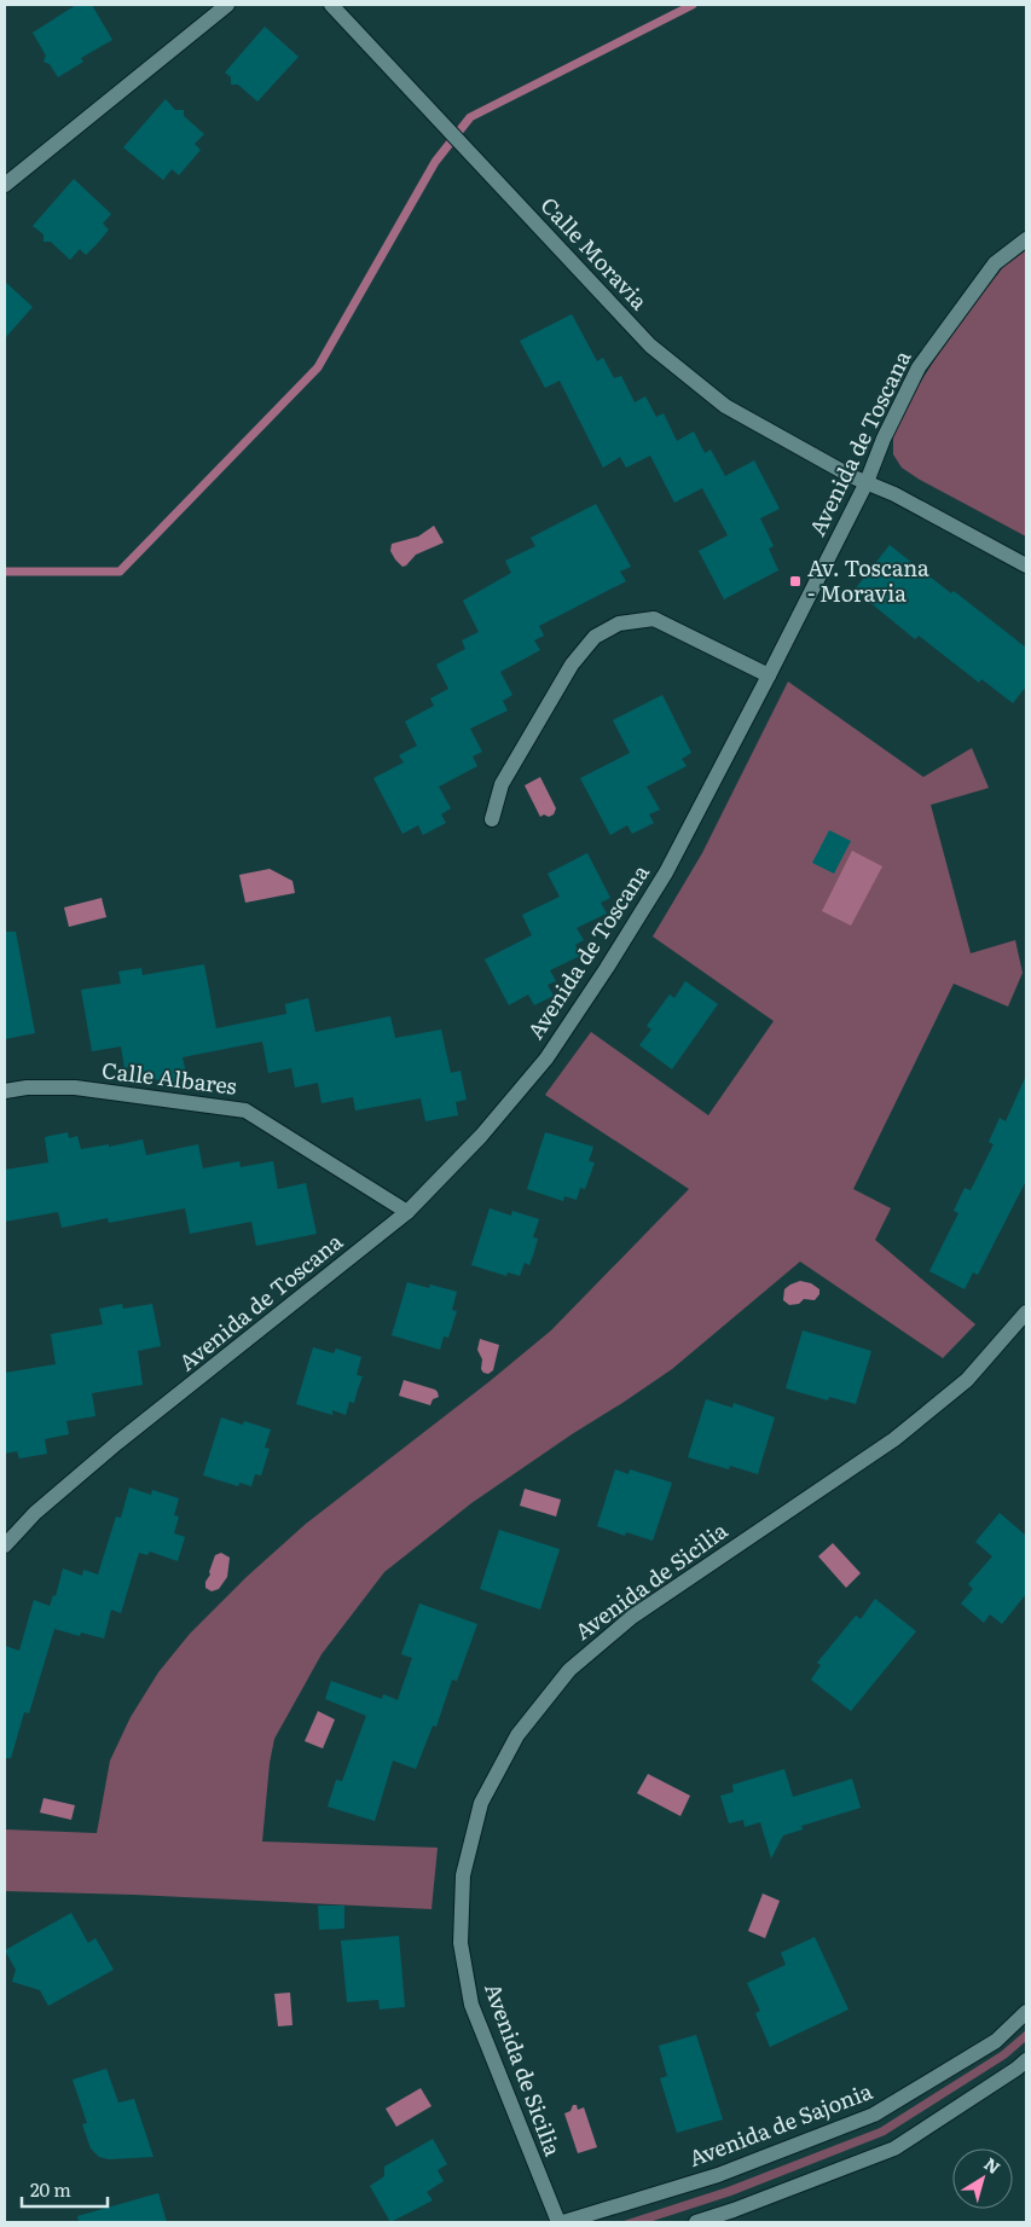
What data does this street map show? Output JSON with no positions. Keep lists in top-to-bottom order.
{
  "streets": {
    "street": [
      "Calle Moravia",
      "Avenida de Toscana",
      "Calle Albares",
      "Avenida de Sicilia",
      "Avenida de Sajonia"
    ]
  },
  "crossings": [
    ["Calle Moravia", "Avenida de Toscana"],
    ["Avenida de Toscana", "Calle Albares"],
    ["Avenida de Sicilia", "Avenida de Sajonia"]
  ],
  "places": {
    "transit": ["Av. Toscana - Moravia"]
  },
  "scale_bar": "20 m",
  "north": "top right"
}
